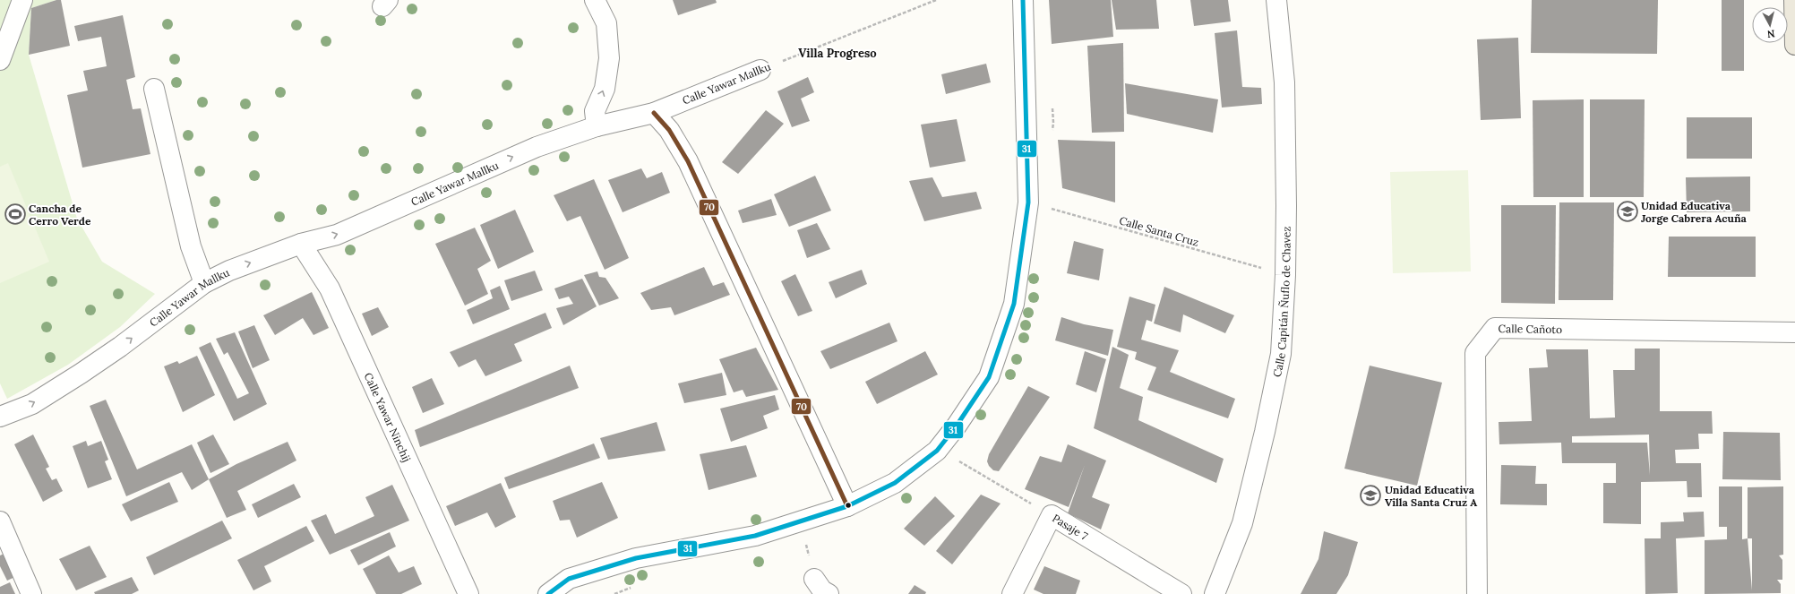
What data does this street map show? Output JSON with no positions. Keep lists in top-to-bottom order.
{
  "streets": {
    "street": [
      "Calle Yawar Mallku",
      "Calle Capitán Ñuflo de Chavez",
      "Calle Cañoto",
      "Calle Yawar Ninchij",
      "Pasaje 7"
    ],
    "path": ["Calle Santa Cruz"]
  },
  "crossings": [
    ["Calle Yawar Mallku", "Calle Yawar Ninchij"],
    ["Calle Santa Cruz", "Calle Capitán Ñuflo de Chavez"]
  ],
  "one_way": ["Calle Yawar Mallku"],
  "districts": ["Villa Progreso"],
  "places": {
    "school or university": ["Unidad Educativa Jorge Cabrera Acuña", "Unidad Educativa Villa Santa Cruz A"],
    "sports": ["Cancha de Cerro Verde"]
  },
  "lines": ["transit line 31", "transit line 70"],
  "north": "bottom"
}
